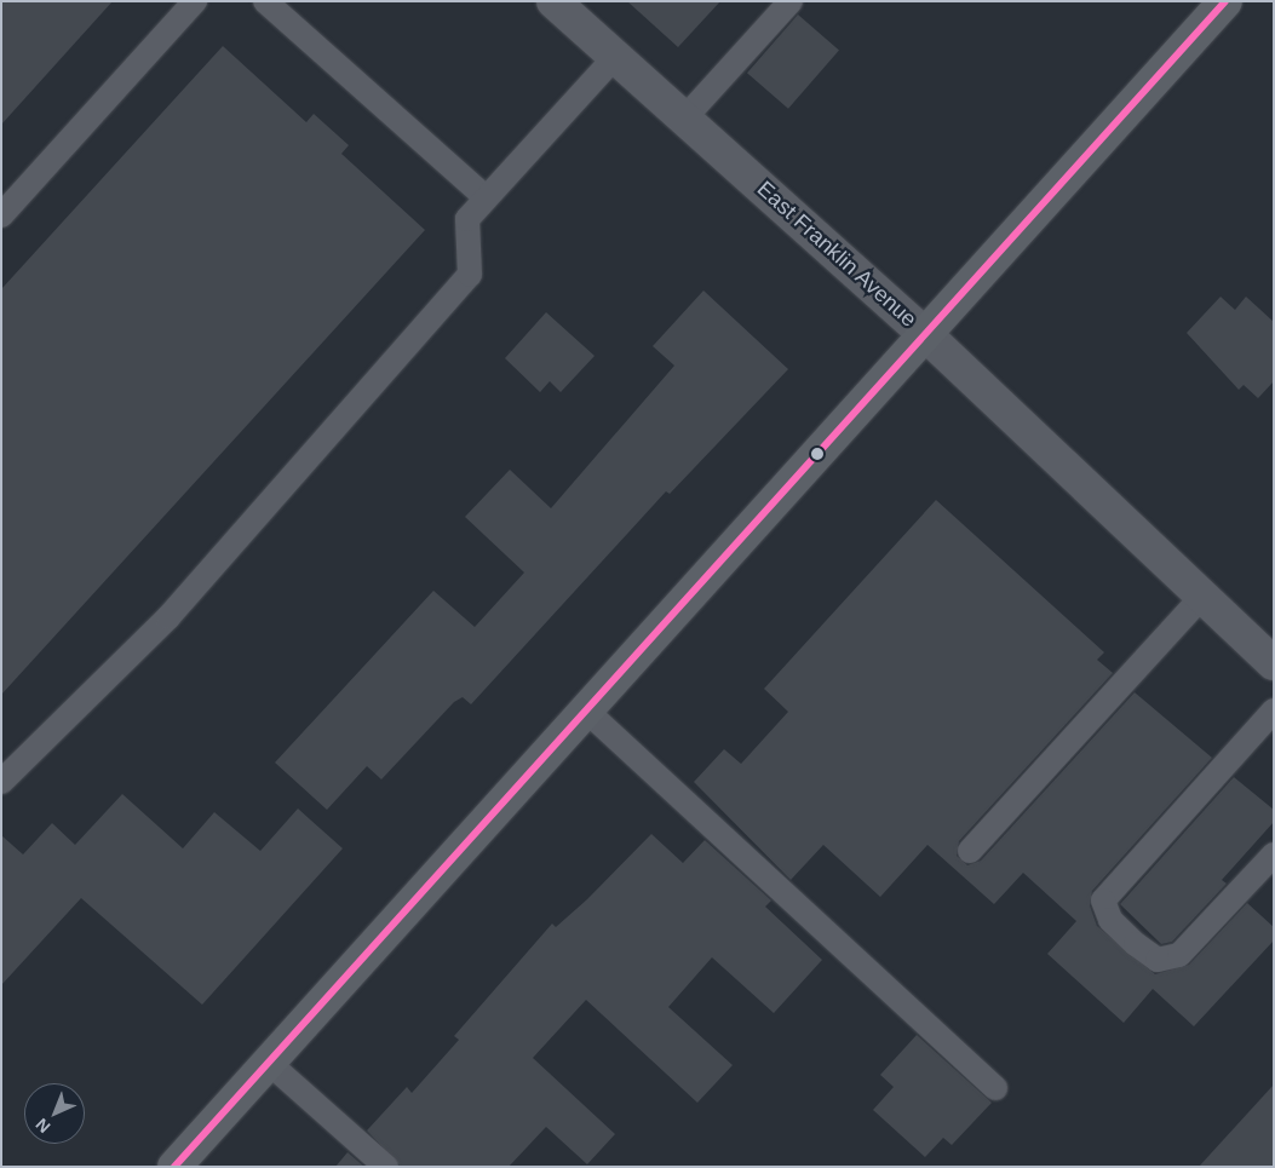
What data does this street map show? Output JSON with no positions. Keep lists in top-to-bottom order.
{
  "streets": {
    "street": ["East Franklin Avenue"]
  },
  "north": "bottom left"
}
